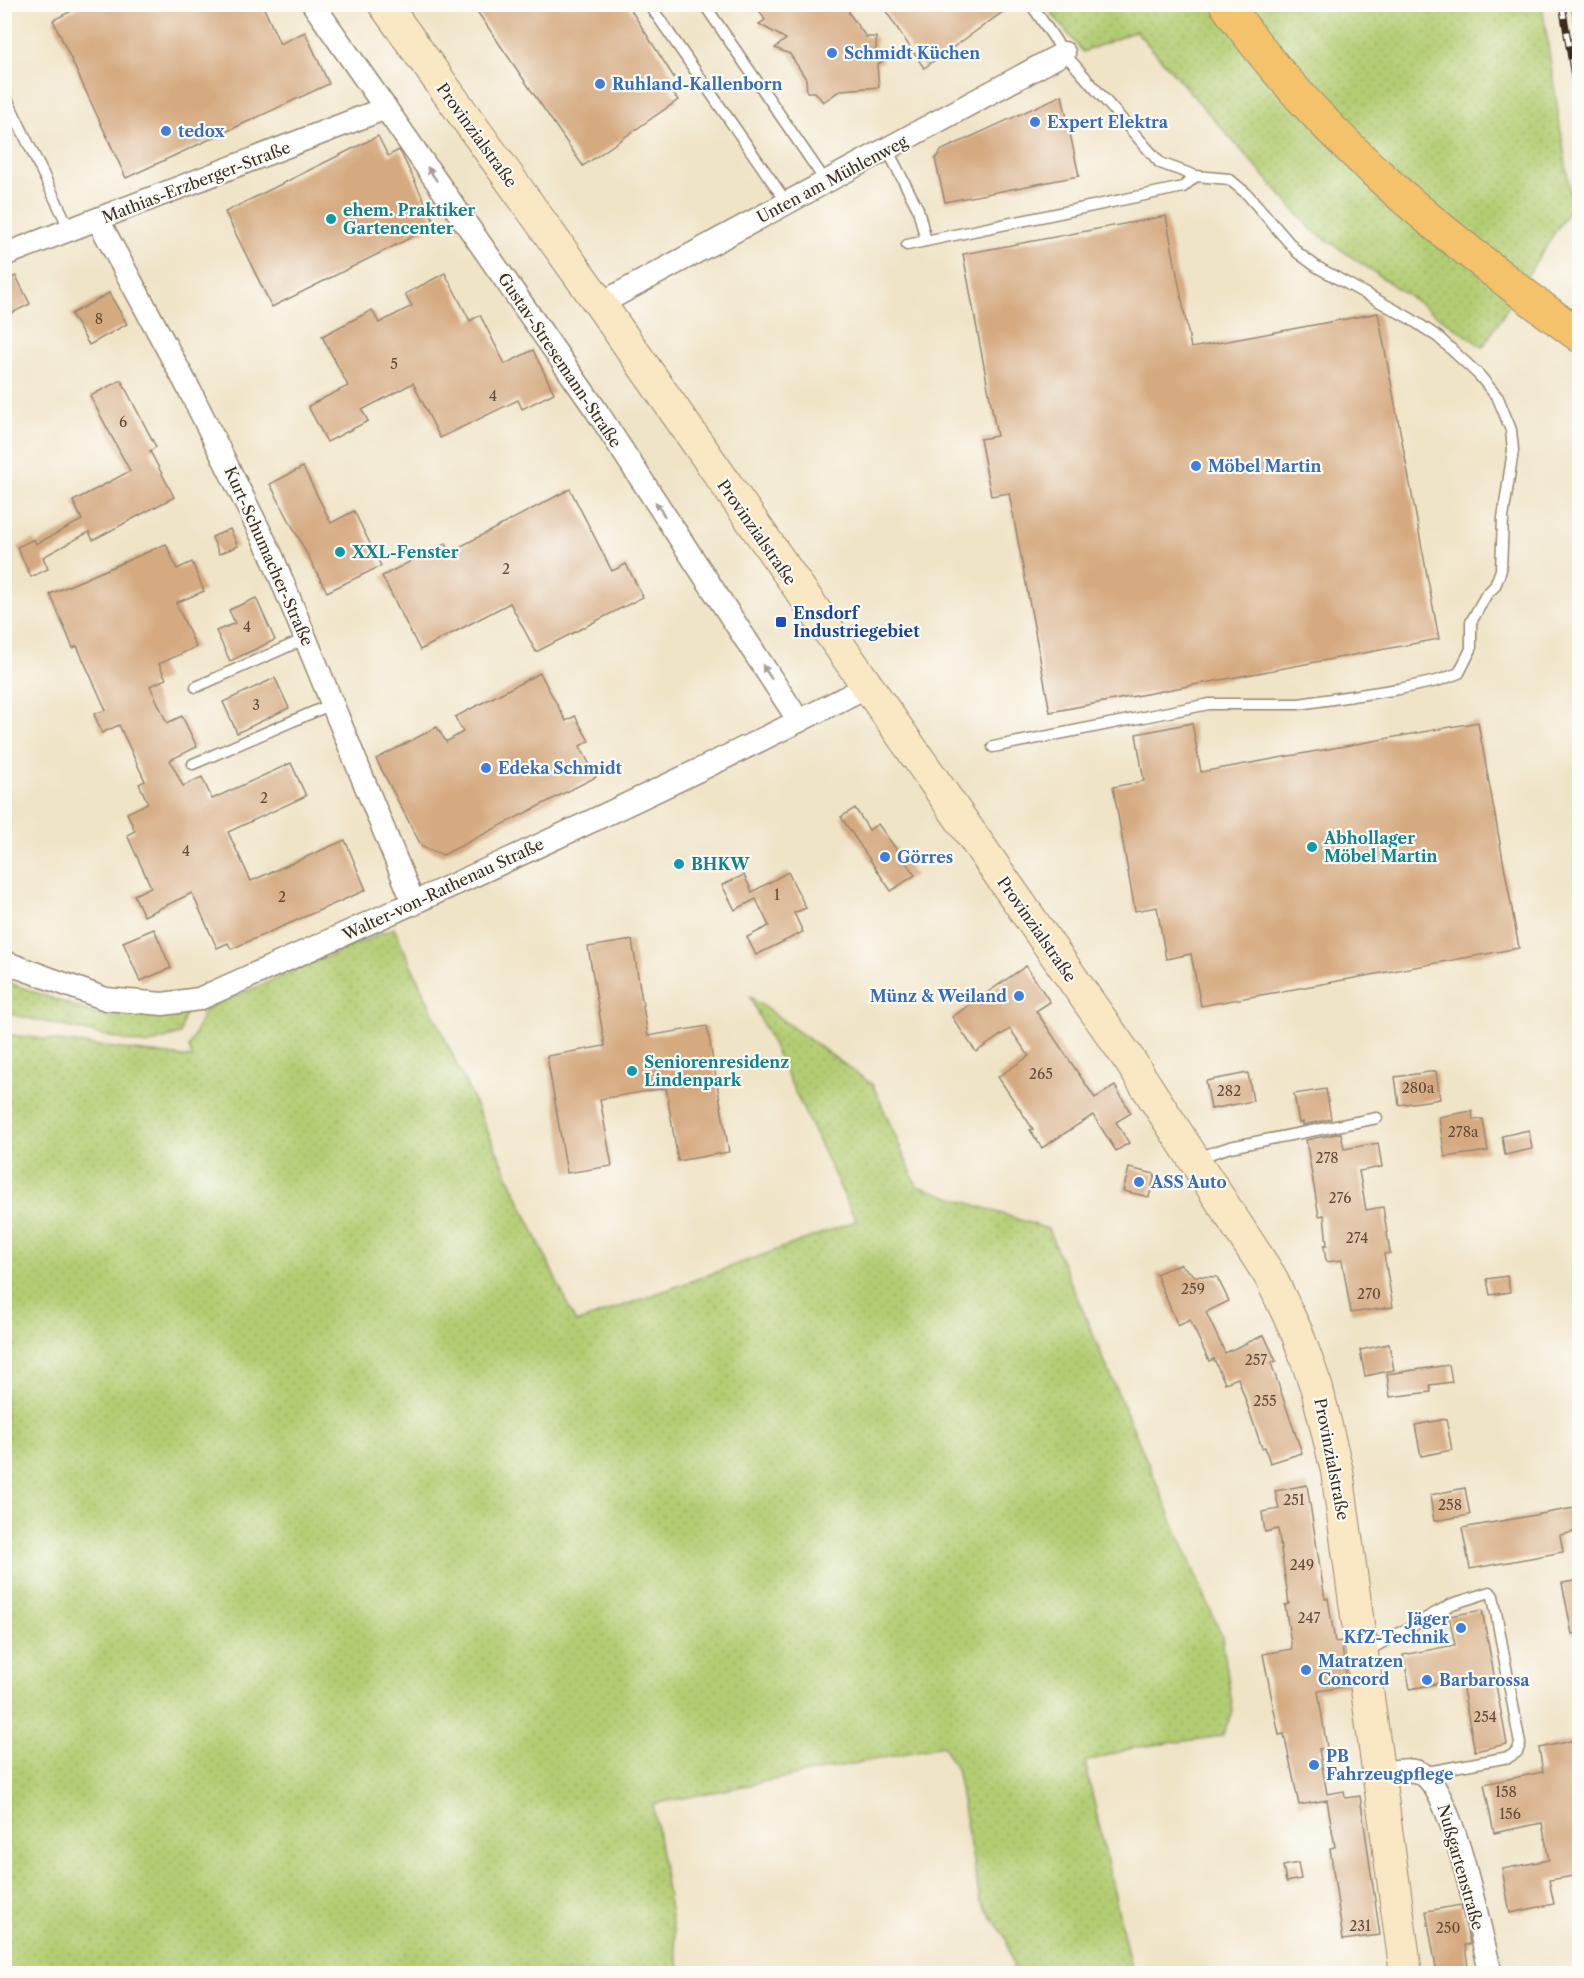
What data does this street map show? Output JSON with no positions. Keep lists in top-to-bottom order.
{
  "streets": {
    "main road": ["Provinzialstraße"],
    "street": [
      "Unten am Mühlenweg",
      "Mathias-Erzberger-Straße",
      "Gustav-Stresemann-Straße",
      "Kurt-Schumacher-Straße",
      "Walter-von-Rathenau Straße",
      "Nußgartenstraße"
    ]
  },
  "crossings": [
    ["Provinzialstraße", "Unten am Mühlenweg"],
    ["Provinzialstraße", "Walter-von-Rathenau Straße"],
    ["Mathias-Erzberger-Straße", "Gustav-Stresemann-Straße"],
    ["Mathias-Erzberger-Straße", "Kurt-Schumacher-Straße"],
    ["Gustav-Stresemann-Straße", "Walter-von-Rathenau Straße"],
    ["Kurt-Schumacher-Straße", "Walter-von-Rathenau Straße"]
  ],
  "one_way": ["Gustav-Stresemann-Straße"],
  "places": {
    "other": [
      "Schmidt Küchen",
      "Ruhland-Kallenborn",
      "Expert Elektra",
      "tedox",
      "ehem. Praktiker Gartencenter",
      "Möbel Martin",
      "XXL-Fenster",
      "Edeka Schmidt",
      "Abhollager Möbel Martin",
      "Görres",
      "BHKW",
      "Münz & Weiland",
      "Seniorenresidenz Lindenpark",
      "ASS Auto",
      "Jäger KfZ-Technik",
      "Matratzen Concord",
      "Barbarossa",
      "PB Fahrzeugpflege"
    ],
    "transit": ["Ensdorf Industriegebiet"]
  },
  "house_numbers": [
    "8",
    "5",
    "4",
    "6",
    "2",
    "4",
    "3",
    "2",
    "4",
    "1",
    "2",
    "265",
    "280a",
    "282",
    "278a",
    "278",
    "276",
    "274",
    "259",
    "270",
    "257",
    "255",
    "251",
    "258",
    "249",
    "247",
    "254",
    "158",
    "156",
    "231",
    "250"
  ]
}
